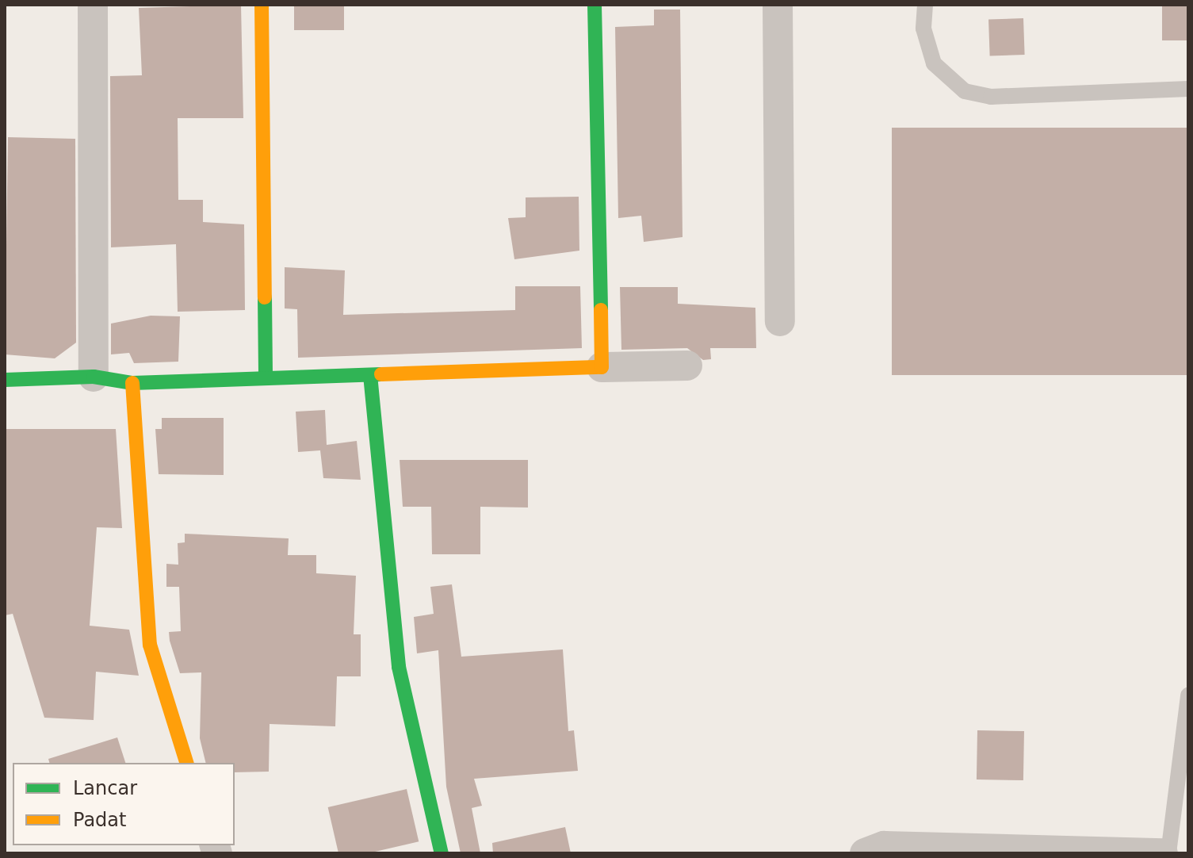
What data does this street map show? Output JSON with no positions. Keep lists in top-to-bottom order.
{
  "legend": ["Lancar", "Padat"]
}
